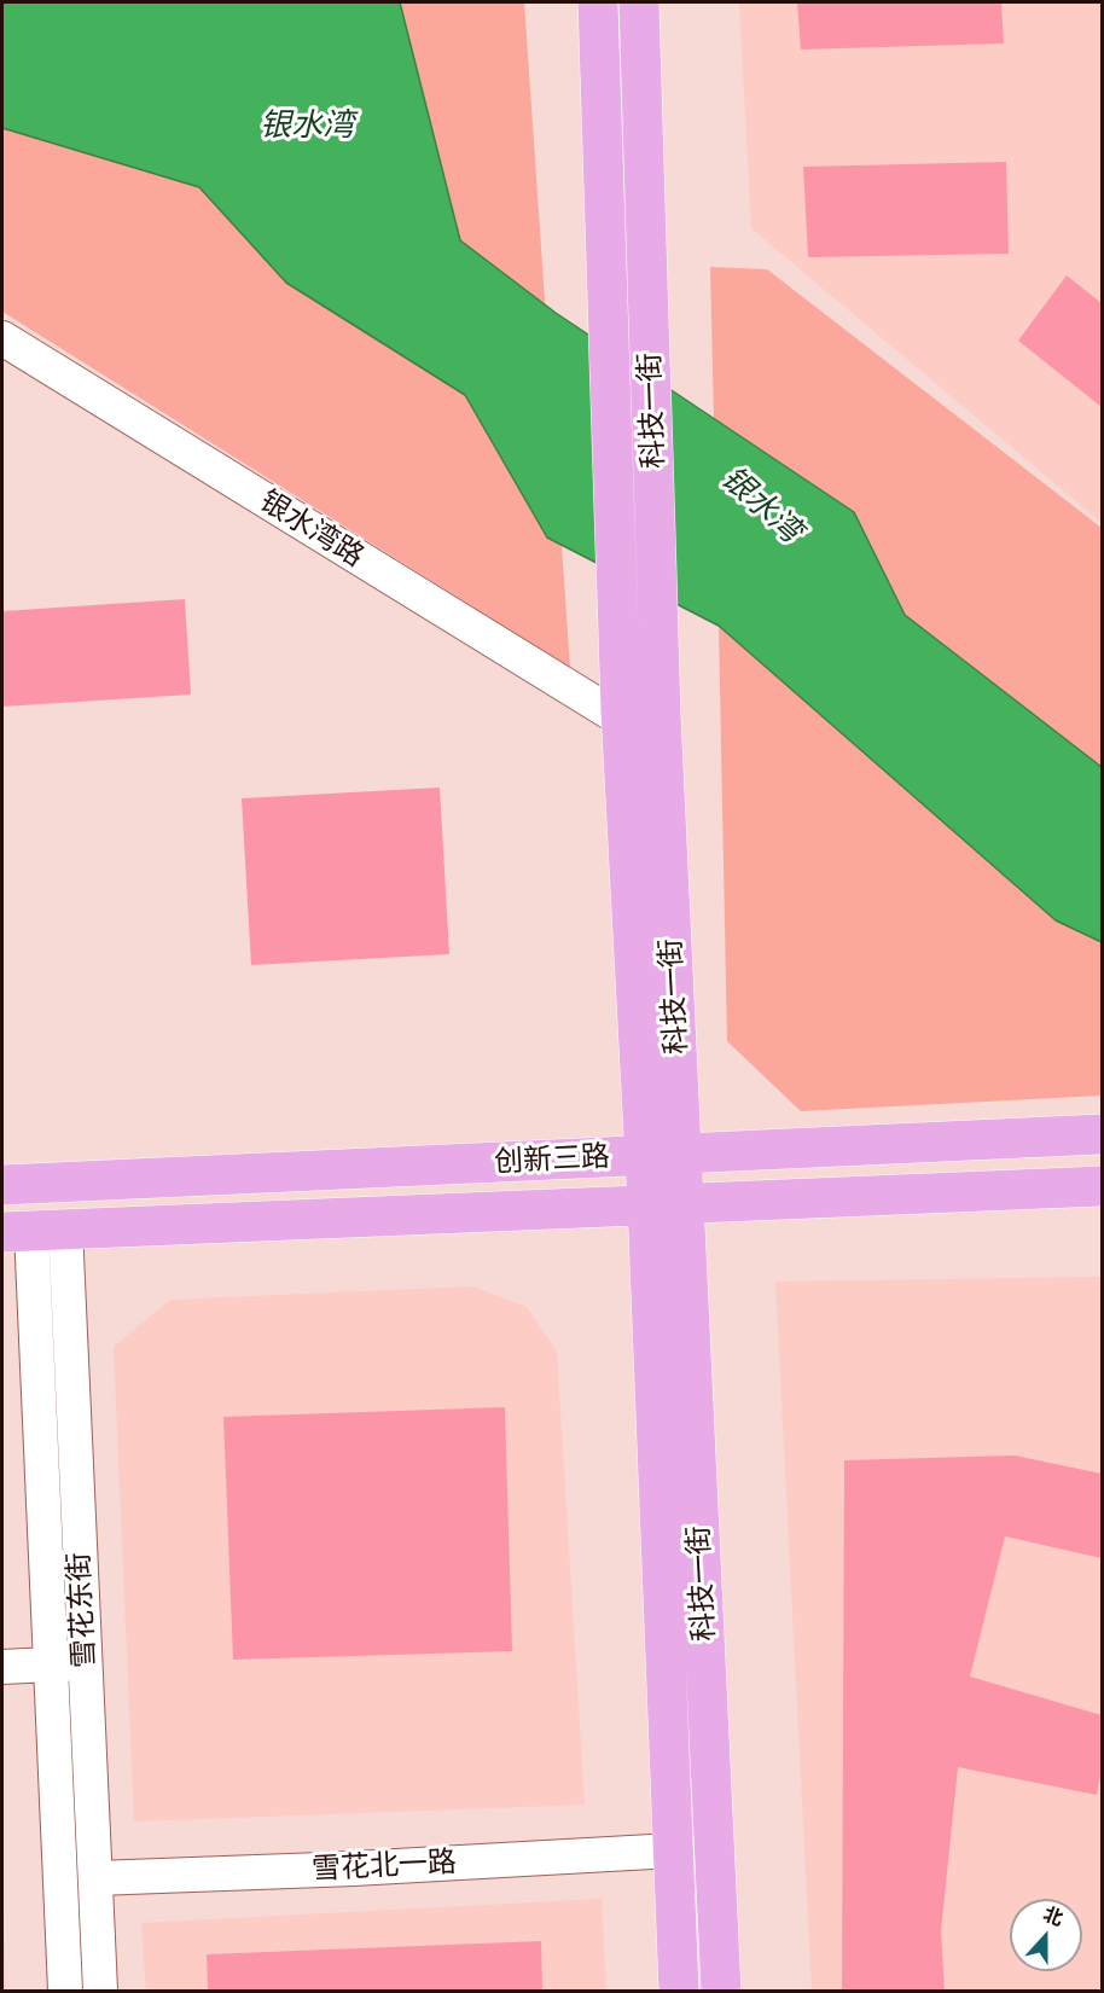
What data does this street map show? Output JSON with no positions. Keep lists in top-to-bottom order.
{
  "streets": {
    "main road": ["科技一街", "创新三路"],
    "street": ["银水湾路", "雪花东街", "雪花北一路"]
  },
  "crossings": [
    ["科技一街", "银水湾路"],
    ["科技一街", "创新三路"],
    ["科技一街", "雪花北一路"],
    ["创新三路", "雪花东街"],
    ["雪花东街", "雪花北一路"]
  ],
  "water": ["银水湾"],
  "north": "top"
}
